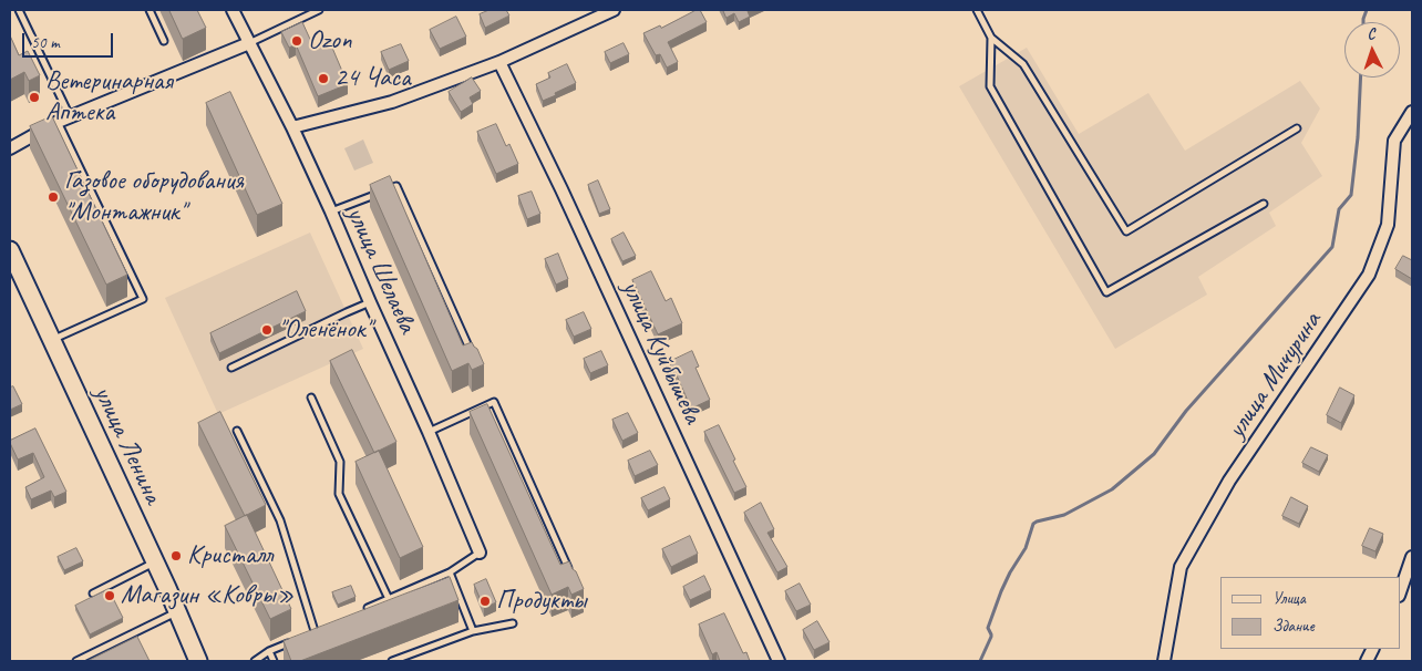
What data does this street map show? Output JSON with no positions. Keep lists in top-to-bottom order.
{
  "streets": {
    "main road": ["улица Ленина"],
    "street": ["улица Шелаева", "улица Куйбышева", "улица Мичурина"]
  },
  "places": [
    "Ozon",
    "24 Часа",
    "Ветеринарная Аптека",
    "Газовое оборудования \"Монтажник\"",
    "\"Оленёнок\"",
    "Кристалл",
    "Магазин «Ковры»",
    "Продукты"
  ],
  "legend": ["Улица", "Здание"],
  "scale_bar": "50 m",
  "north": "top"
}
